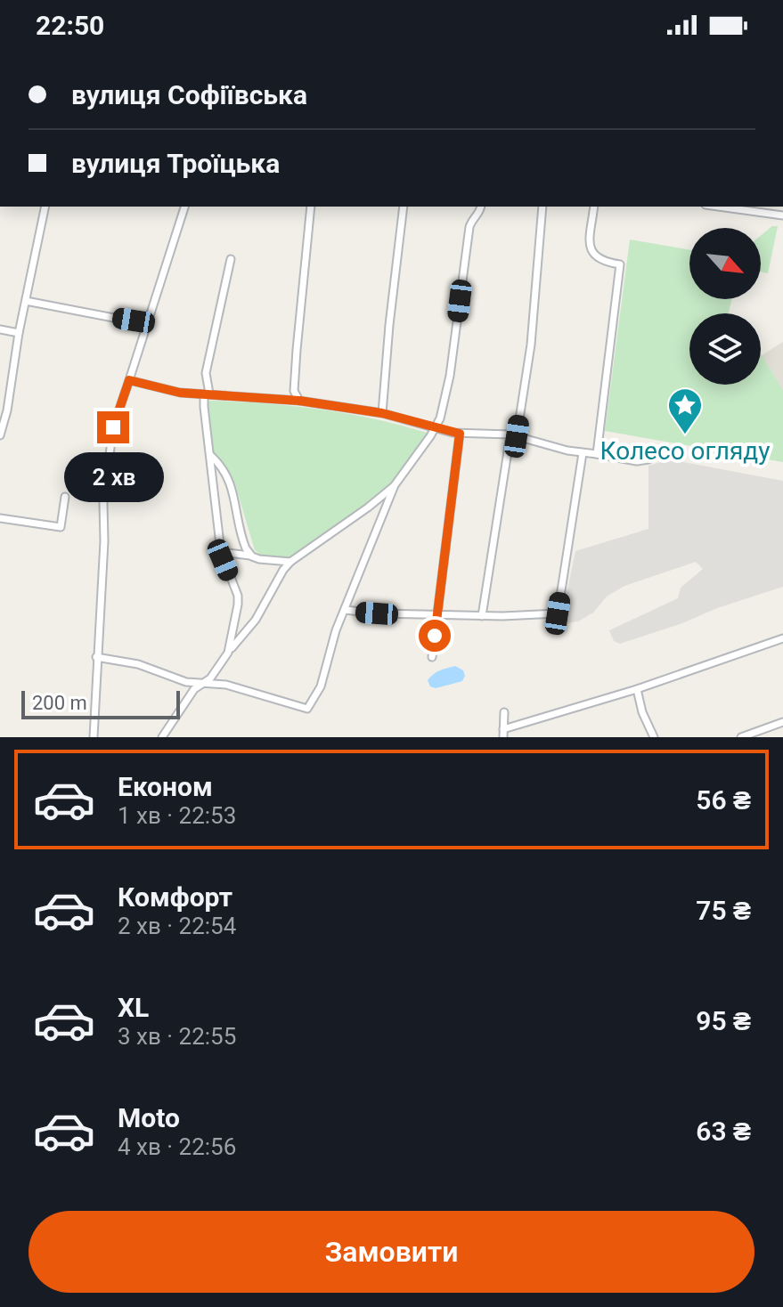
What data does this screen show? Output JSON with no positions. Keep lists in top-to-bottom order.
{
  "places": {
    "place": ["Колесо огляду"]
  },
  "scale_bar": "200 m",
  "north": "bottom right",
  "page": {
    "status": "22:50",
    "banner": ["вулиця Софіївська", "вулиця Троїцька"],
    "bubble": "2 хв",
    "scale": "200 m",
    "list": [
      {
        "name": "Економ",
        "note": "1 хв · 22:53",
        "value": "56 ₴"
      },
      {
        "name": "Комфорт",
        "note": "2 хв · 22:54",
        "value": "75 ₴"
      },
      {
        "name": "XL",
        "note": "3 хв · 22:55",
        "value": "95 ₴"
      },
      {
        "name": "Moto",
        "note": "4 хв · 22:56",
        "value": "63 ₴"
      }
    ],
    "buttons": "Замовити"
  }
}
